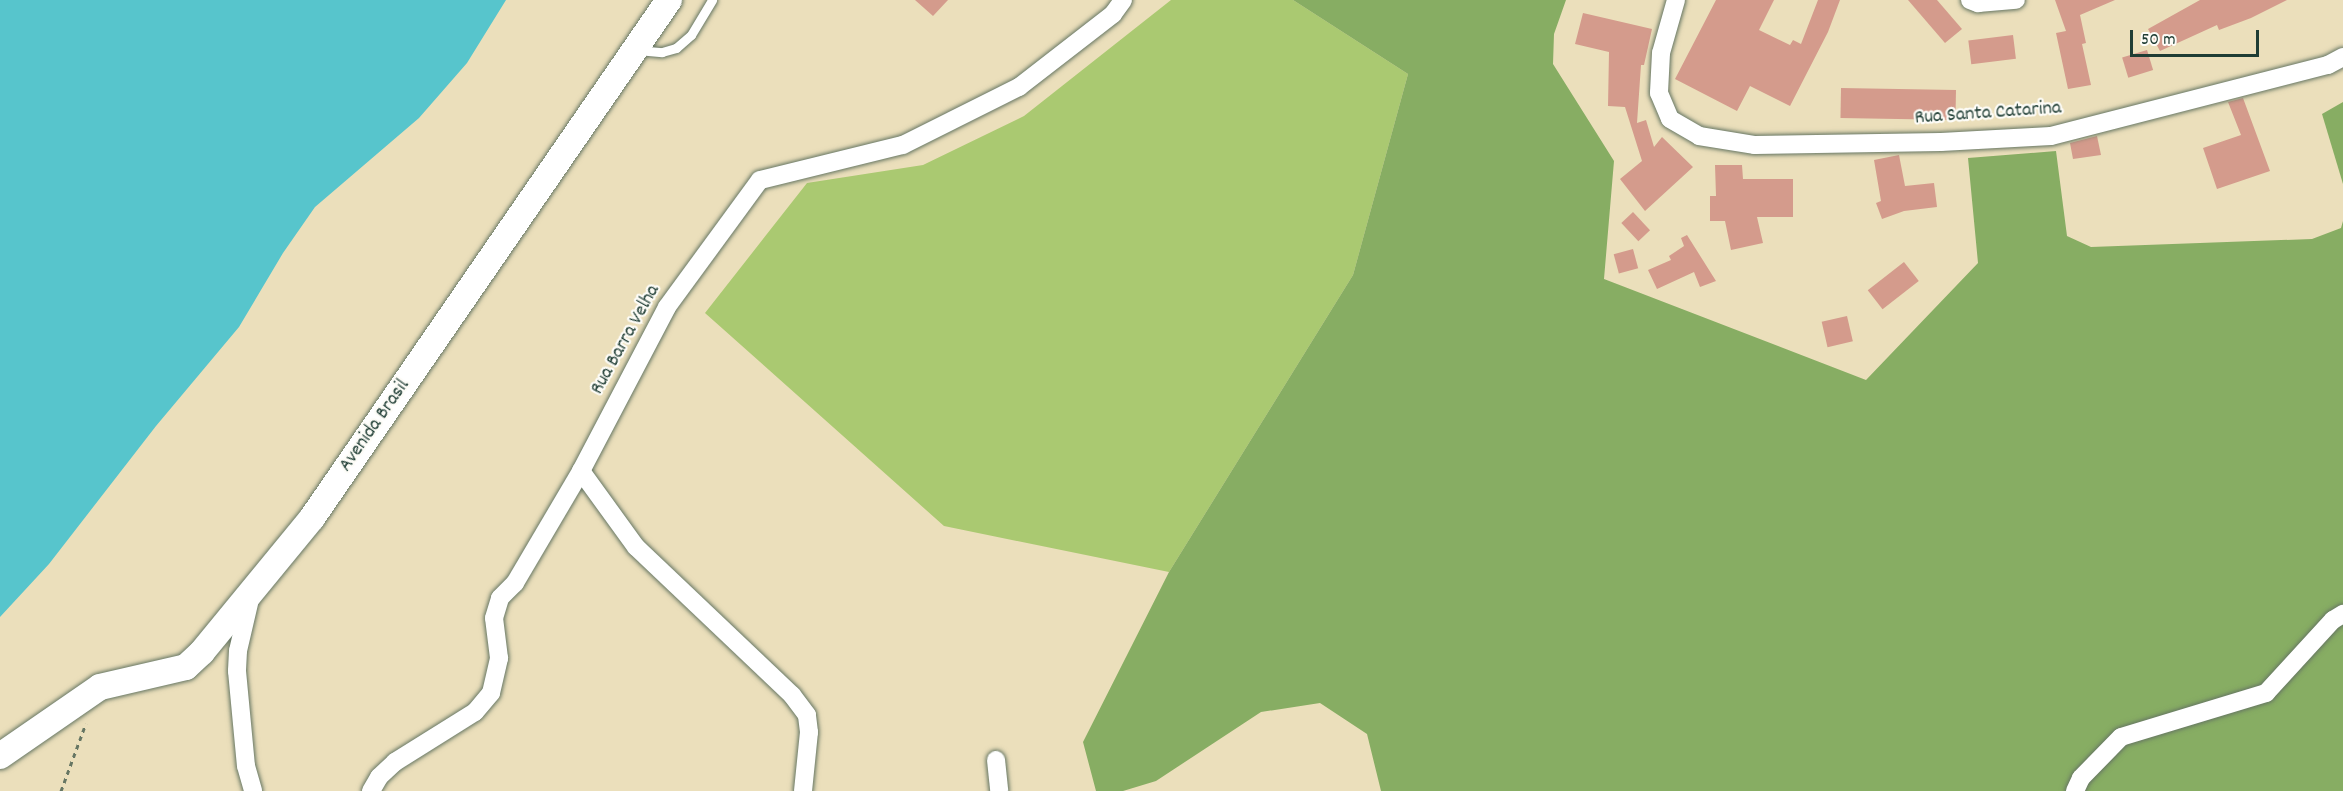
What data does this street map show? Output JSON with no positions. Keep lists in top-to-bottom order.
{
  "streets": {
    "main road": ["Avenida Brasil"],
    "street": ["Rua Santa Catarina", "Rua Barra Velha"]
  },
  "scale_bar": "50 m"
}
